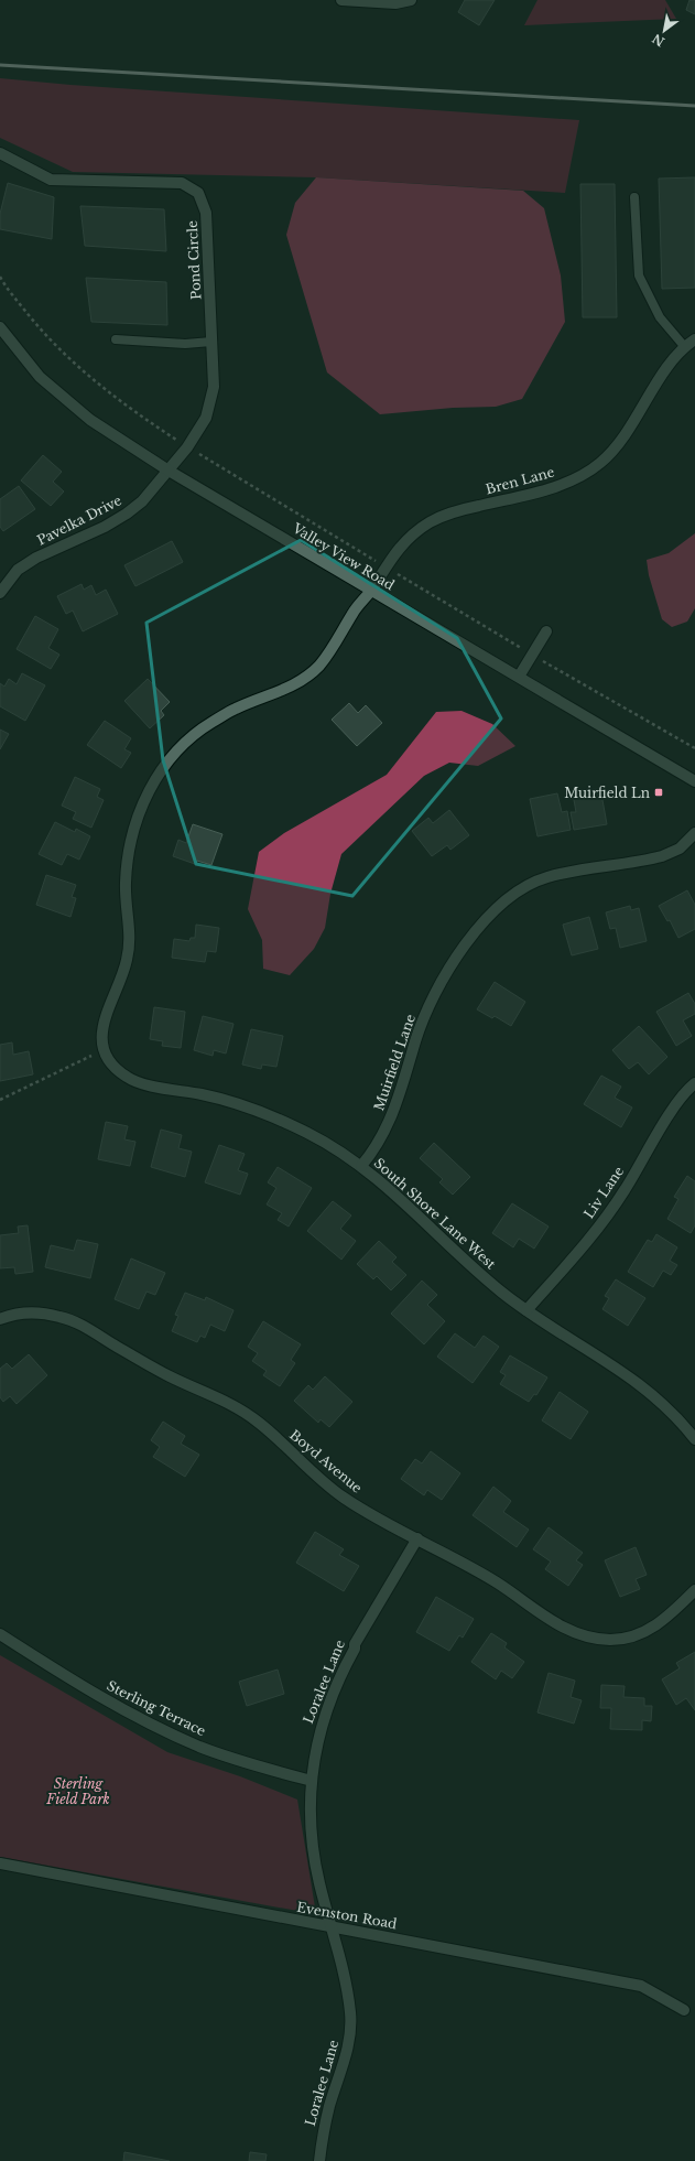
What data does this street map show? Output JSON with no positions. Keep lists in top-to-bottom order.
{
  "streets": {
    "street": [
      "Pond Circle",
      "Bren Lane",
      "Pavelka Drive",
      "Valley View Road",
      "Muirfield Lane",
      "Liv Lane",
      "South Shore Lane West",
      "Boyd Avenue",
      "Loralee Lane",
      "Sterling Terrace",
      "Evenston Road"
    ]
  },
  "crossings": [
    ["Pond Circle", "Pavelka Drive"],
    ["Pond Circle", "Valley View Road"],
    ["Bren Lane", "Valley View Road"],
    ["Pavelka Drive", "Valley View Road"],
    ["Muirfield Lane", "South Shore Lane West"],
    ["Liv Lane", "South Shore Lane West"],
    ["Boyd Avenue", "Loralee Lane"],
    ["Loralee Lane", "Sterling Terrace"],
    ["Loralee Lane", "Evenston Road"]
  ],
  "parks": ["Sterling Field Park"],
  "places": {
    "transit": ["Muirfield Ln"]
  },
  "north": "bottom left"
}
